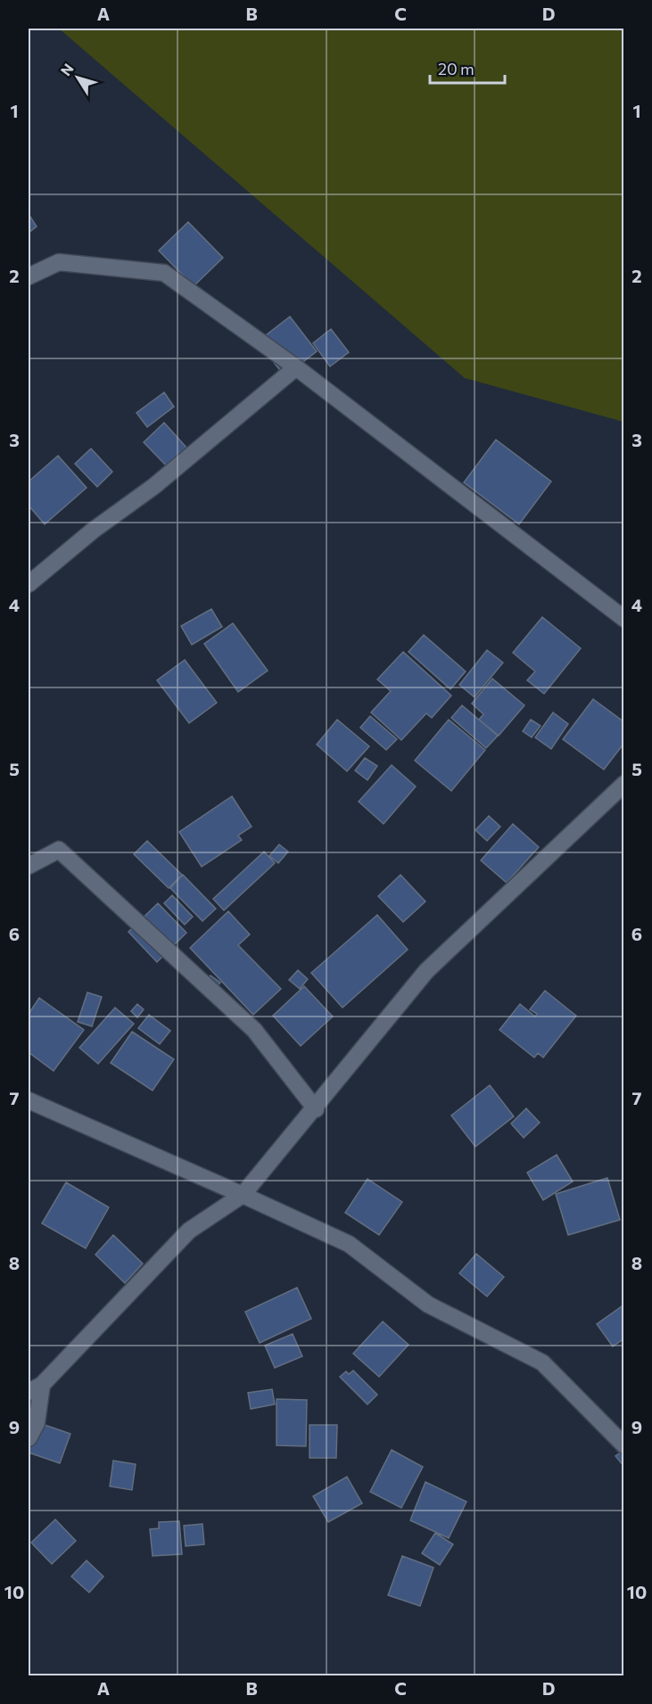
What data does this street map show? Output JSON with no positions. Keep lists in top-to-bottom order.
{
  "scale_bar": "20 m",
  "north": "top left",
  "grid": {
    "columns": [
      "A",
      "B",
      "C",
      "D"
    ],
    "rows": [
      "1",
      "2",
      "3",
      "4",
      "5",
      "6",
      "7",
      "8",
      "9",
      "10"
    ]
  }
}
